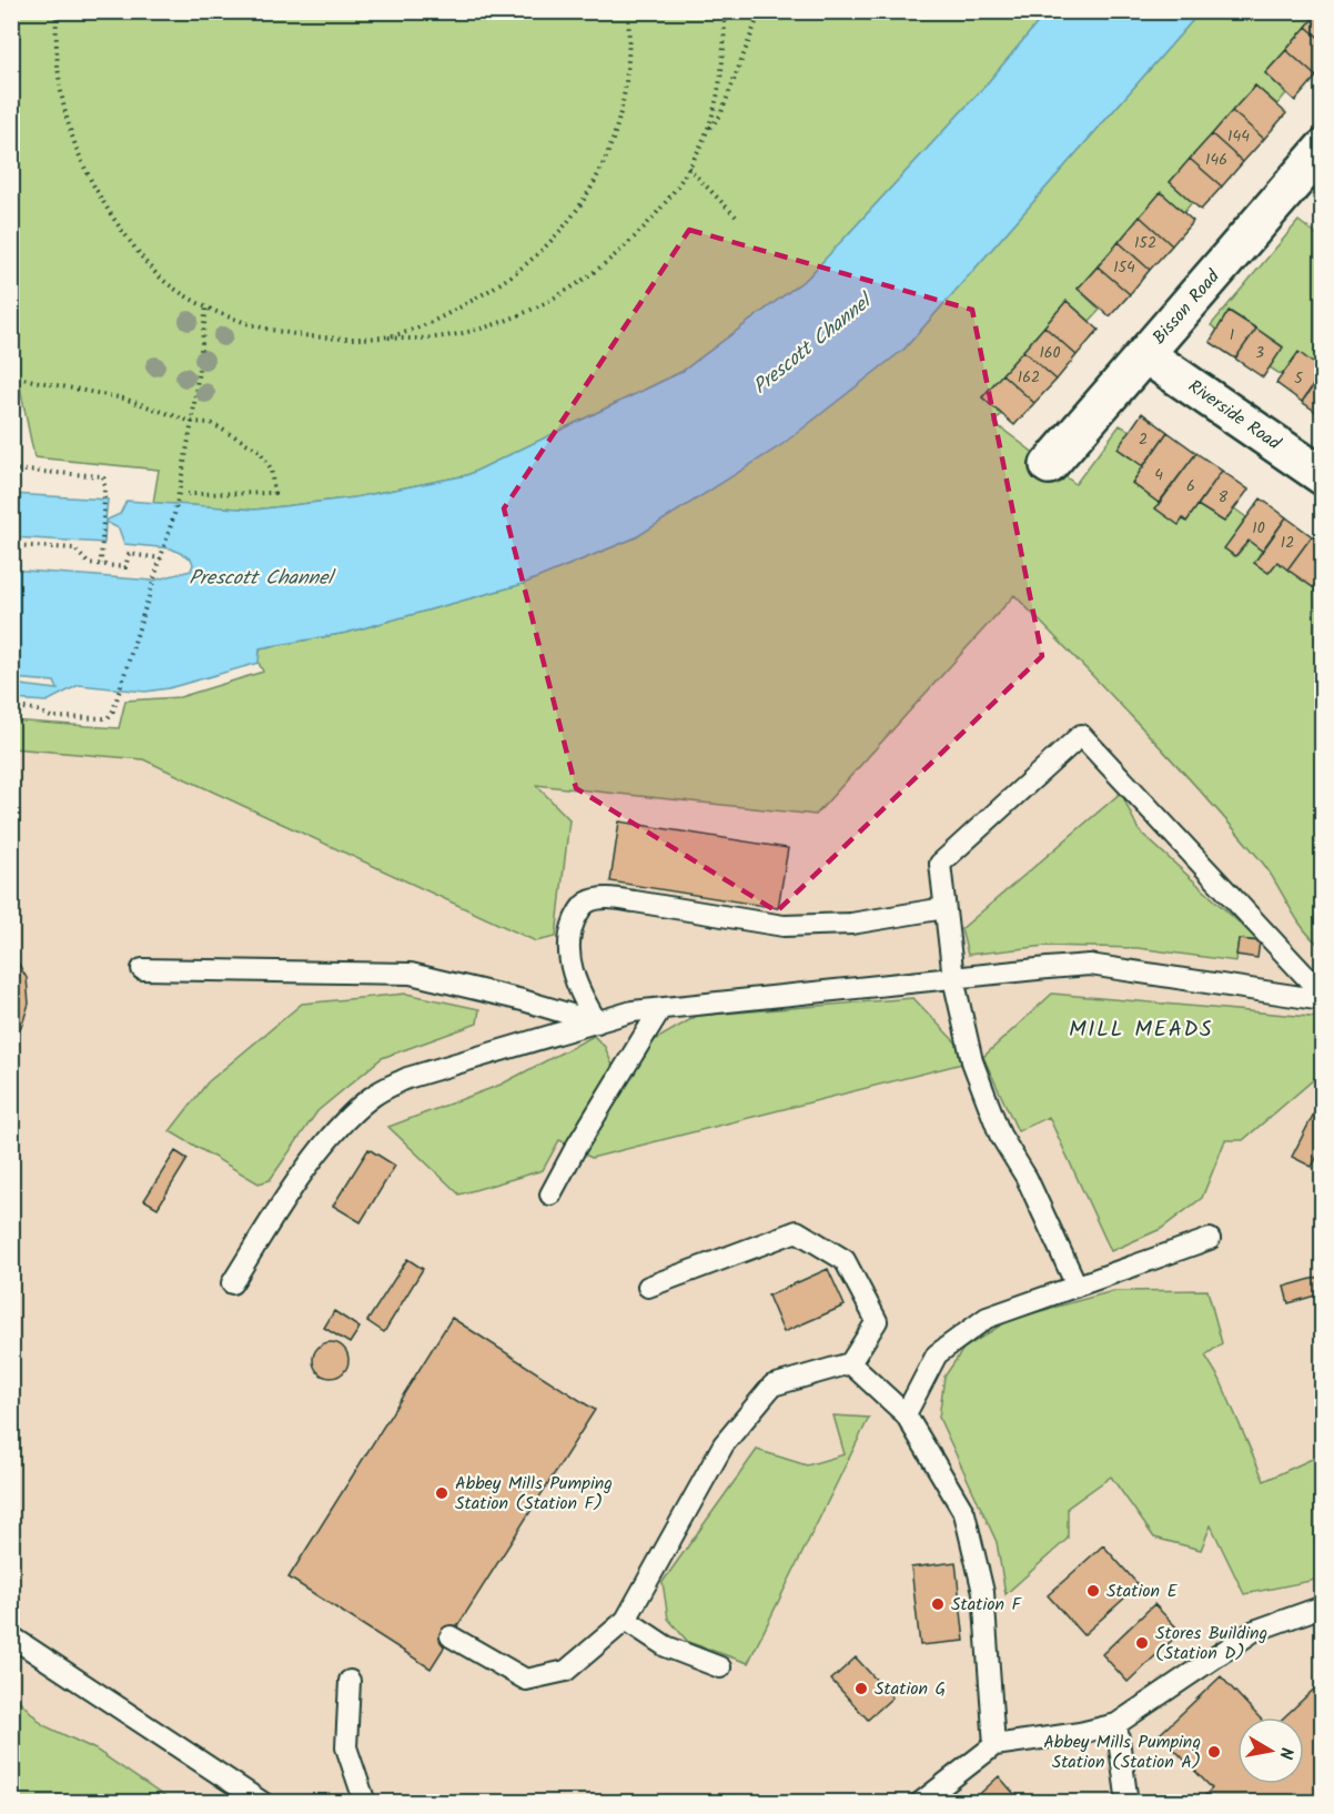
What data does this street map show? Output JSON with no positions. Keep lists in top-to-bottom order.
{
  "streets": {
    "street": ["Bisson Road", "Riverside Road"]
  },
  "crossings": [
    ["Bisson Road", "Riverside Road"]
  ],
  "districts": ["MILL MEADS"],
  "water": ["Prescott Channel"],
  "places": [
    "Abbey Mills Pumping Station (Station F)",
    "Station E",
    "Station F",
    "Stores Building (Station D)",
    "Station G",
    "Abbey Mills Pumping Station (Station A)"
  ],
  "house_numbers": [
    "144",
    "146",
    "152",
    "154",
    "1",
    "160",
    "3",
    "162",
    "5",
    "2",
    "4",
    "6",
    "8",
    "10",
    "12"
  ],
  "north": "right"
}
